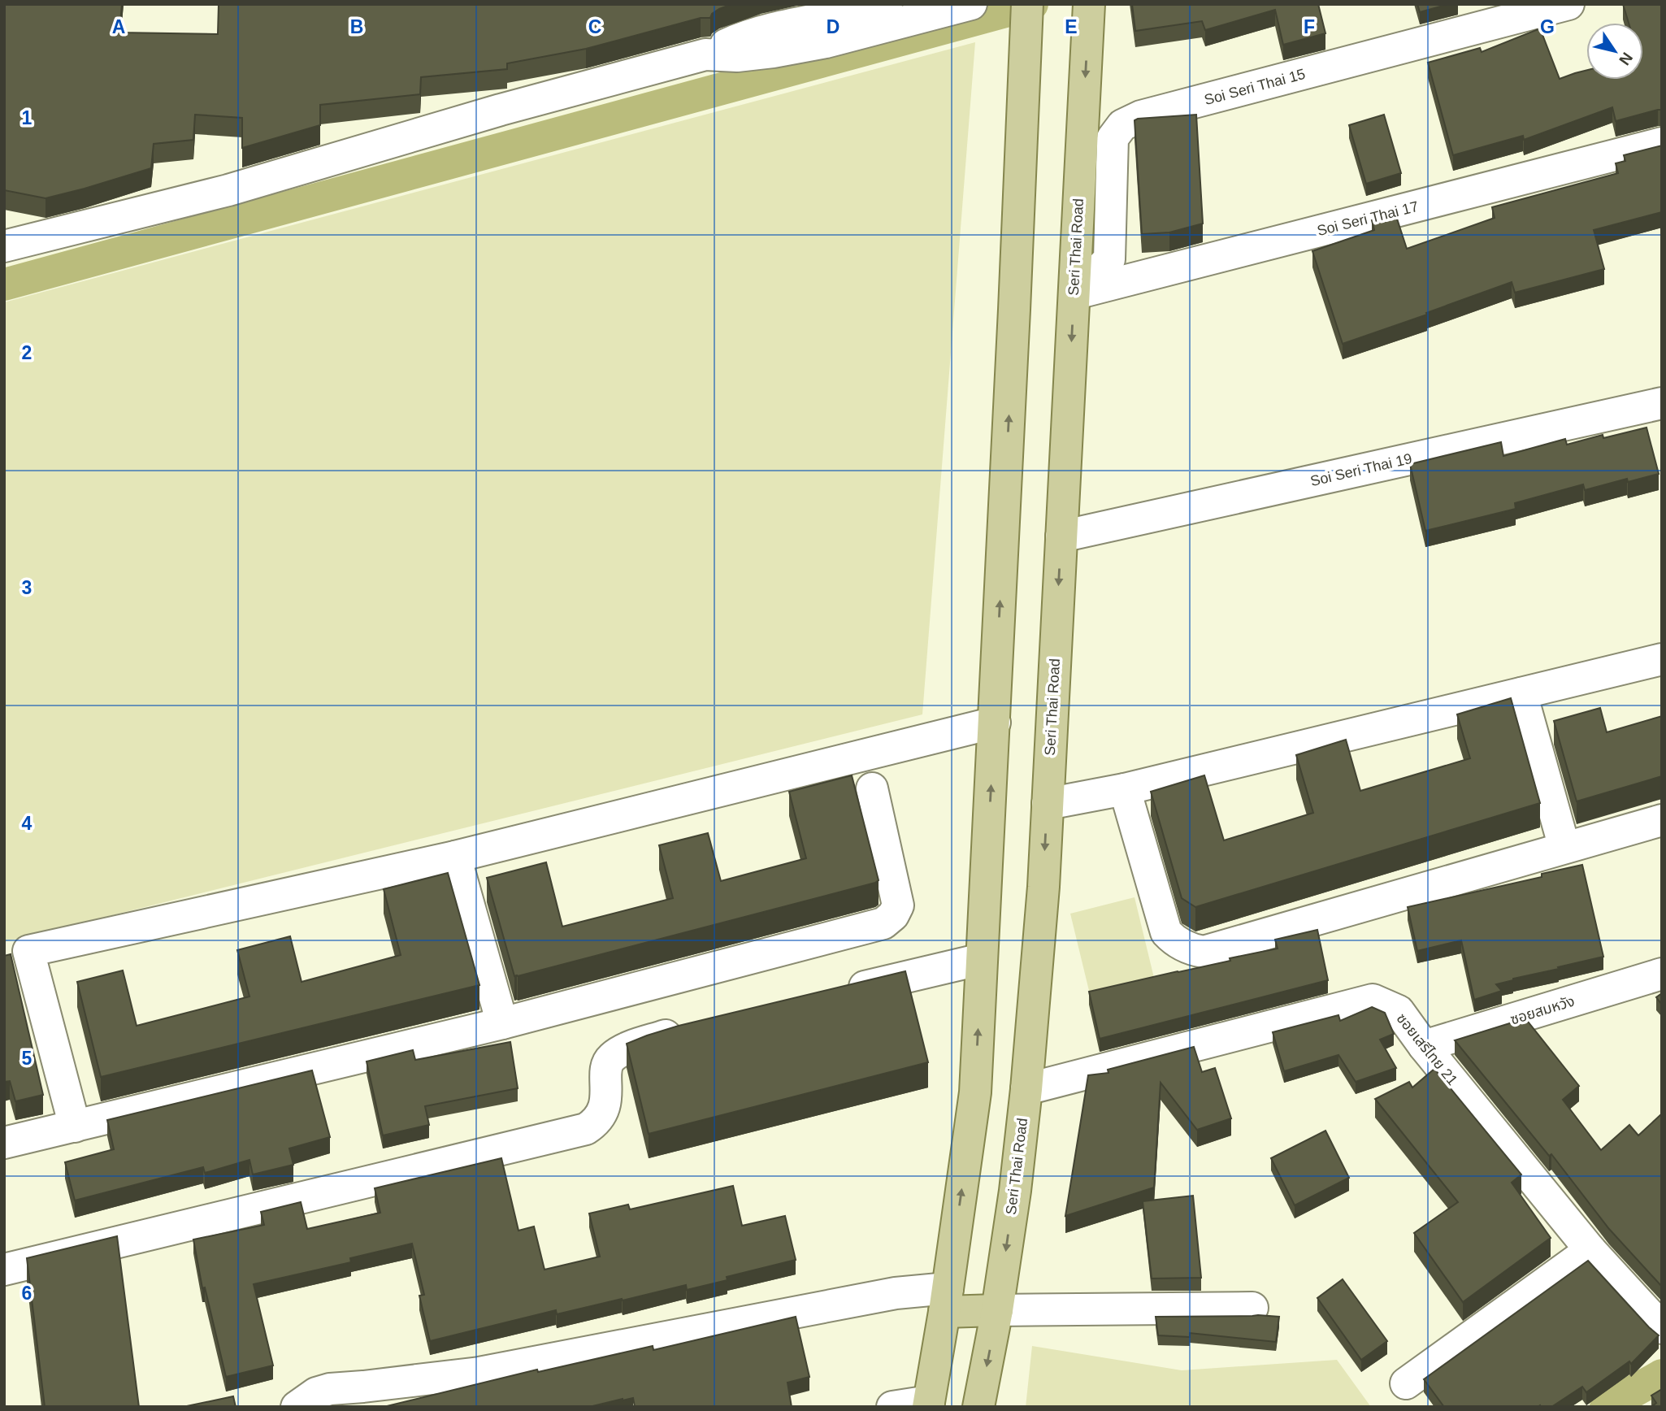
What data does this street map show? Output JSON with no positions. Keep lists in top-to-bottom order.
{
  "streets": {
    "main road": ["Seri Thai Road"],
    "street": [
      "Soi Seri Thai 15",
      "Soi Seri Thai 17",
      "Soi Seri Thai 19",
      "ซอยสมหวัง",
      "ซอยเสรีไทย 21"
    ]
  },
  "crossings": [
    ["Soi Seri Thai 15", "Soi Seri Thai 17"],
    ["Soi Seri Thai 15", "Seri Thai Road"],
    ["Soi Seri Thai 17", "Seri Thai Road"],
    ["Seri Thai Road", "Soi Seri Thai 19"],
    ["Seri Thai Road", "ซอยเสรีไทย 21"],
    ["ซอยสมหวัง", "ซอยเสรีไทย 21"]
  ],
  "north": "bottom right",
  "grid": {
    "columns": [
      "A",
      "B",
      "C",
      "D",
      "E",
      "F",
      "G"
    ],
    "rows": [
      "1",
      "2",
      "3",
      "4",
      "5",
      "6"
    ]
  }
}
